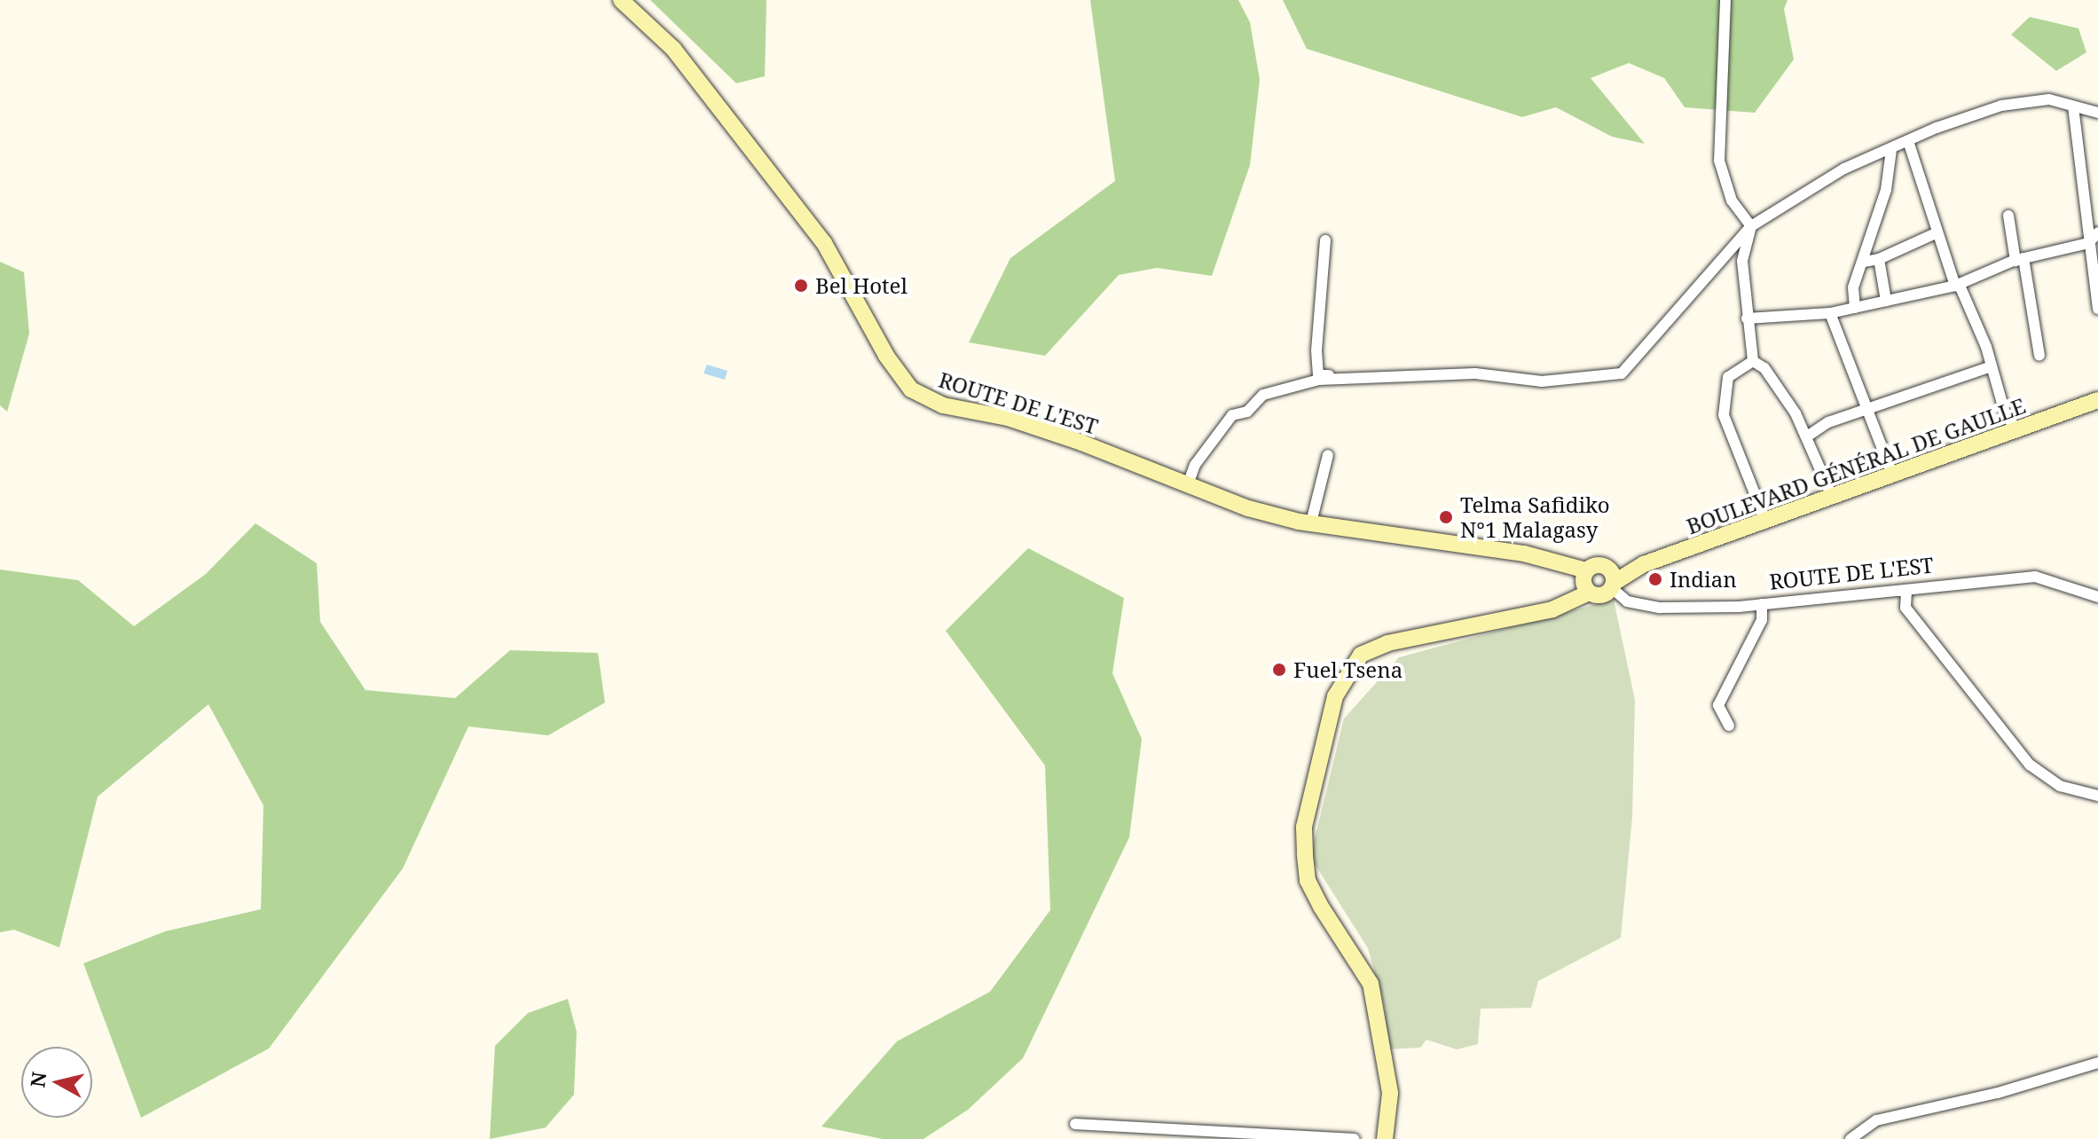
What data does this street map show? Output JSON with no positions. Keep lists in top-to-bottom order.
{
  "streets": {
    "main road": ["ROUTE DE L'EST", "BOULEVARD GÉNÉRAL DE GAULLE"]
  },
  "crossings": [
    ["ROUTE DE L'EST", "BOULEVARD GÉNÉRAL DE GAULLE"]
  ],
  "places": [
    "Bel Hotel",
    "Telma Safidiko N°1 Malagasy",
    "Indian",
    "Fuel Tsena"
  ],
  "north": "left"
}
